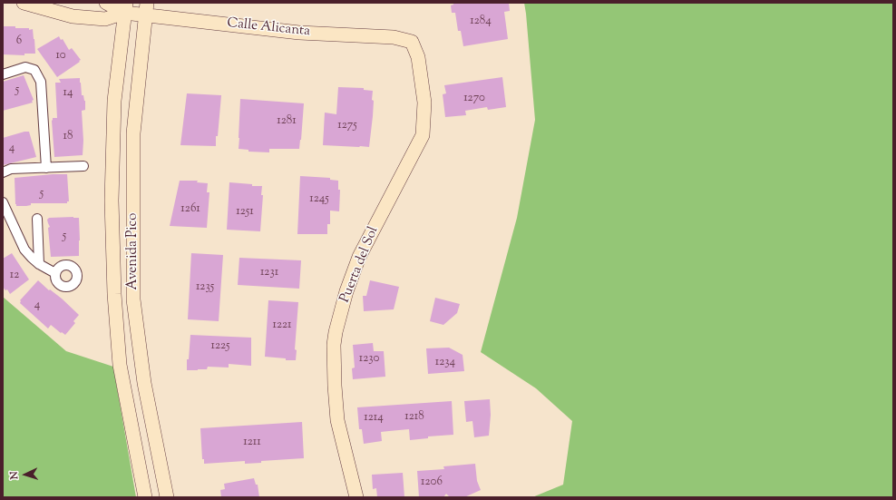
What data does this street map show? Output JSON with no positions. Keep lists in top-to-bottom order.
{
  "streets": {
    "main road": ["Calle Alicanta", "Avenida Pico", "Puerta del Sol"]
  },
  "crossings": [
    ["Calle Alicanta", "Avenida Pico"],
    ["Calle Alicanta", "Puerta del Sol"]
  ],
  "house_numbers": [
    "1284",
    "6",
    "10",
    "5",
    "14",
    "1270",
    "1281",
    "1275",
    "18",
    "4",
    "5",
    "1245",
    "1261",
    "1251",
    "5",
    "1231",
    "12",
    "1235",
    "4",
    "1221",
    "1225",
    "1230",
    "1234",
    "1218",
    "1214",
    "1211",
    "1206"
  ],
  "north": "left"
}
